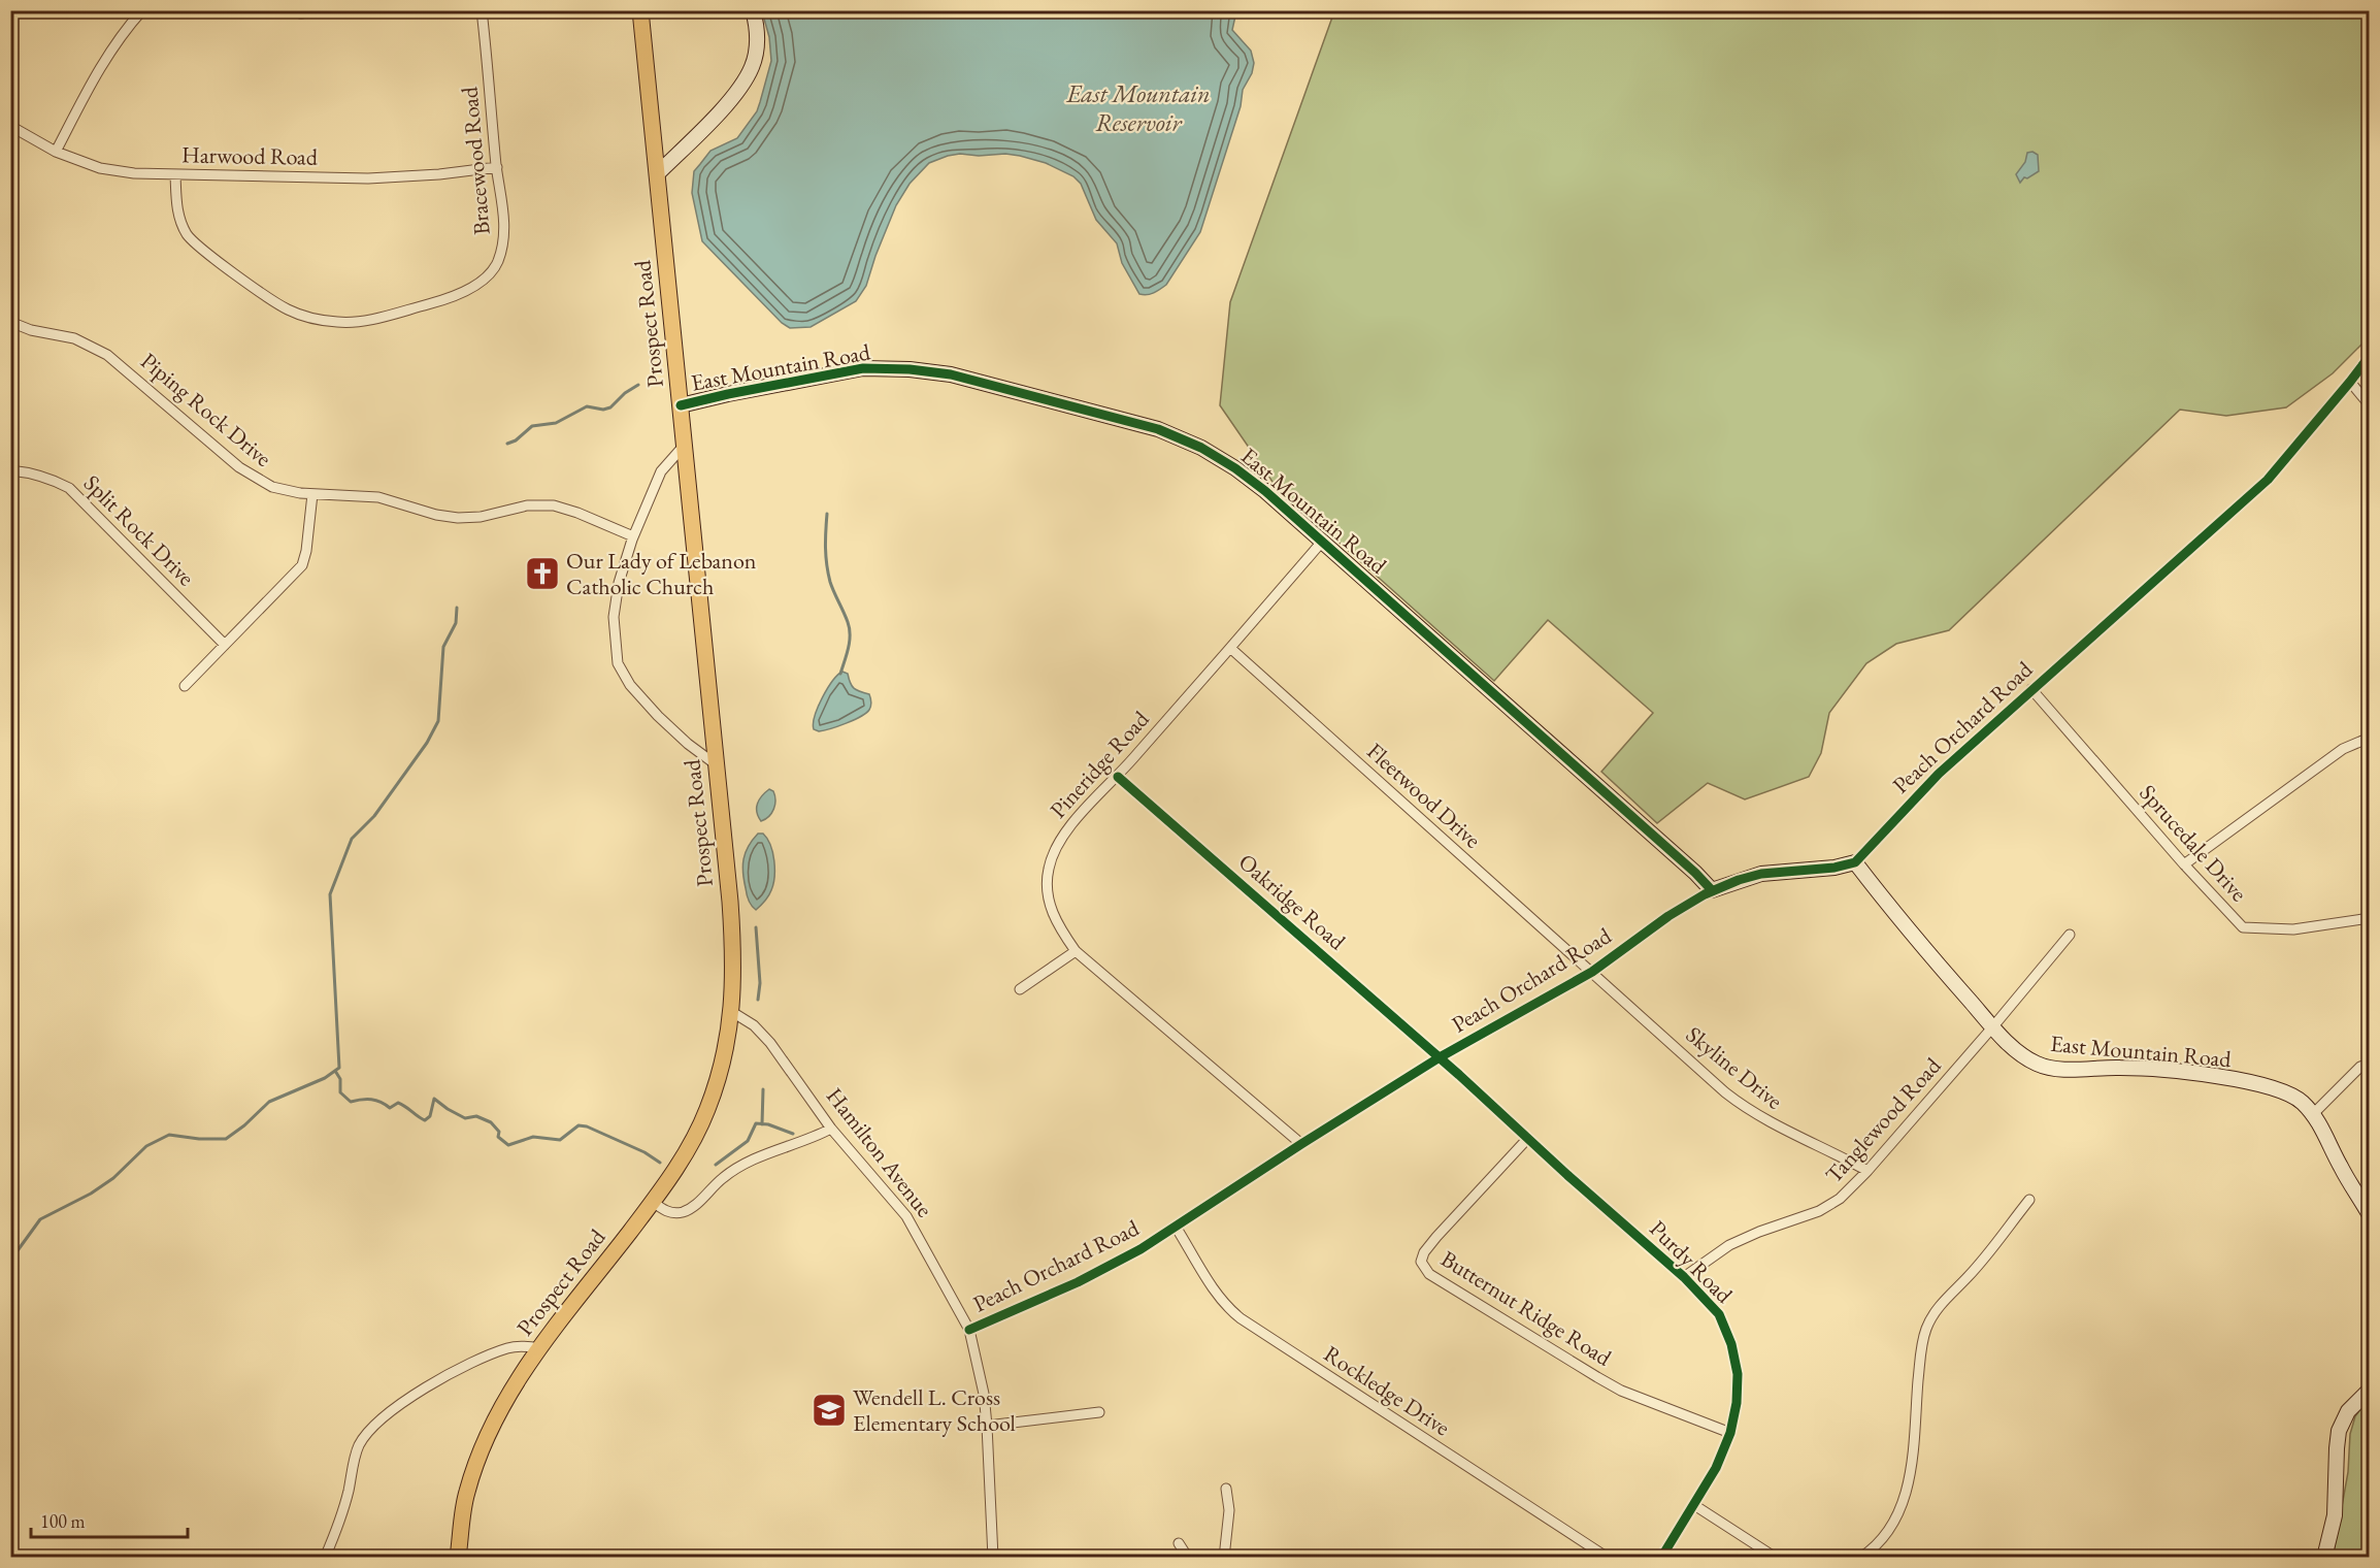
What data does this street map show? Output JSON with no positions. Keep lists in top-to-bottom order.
{
  "streets": {
    "main road": ["Prospect Road"],
    "street": [
      "Harwood Road",
      "Bracewood Road",
      "East Mountain Road",
      "Piping Rock Drive",
      "Split Rock Drive",
      "Peach Orchard Road",
      "Pineridge Road",
      "Fleetwood Drive",
      "Sprucedale Drive",
      "Oakridge Road",
      "Skyline Drive",
      "Tanglewood Road",
      "Hamilton Avenue",
      "Purdy Road",
      "Butternut Ridge Road",
      "Rockledge Drive"
    ]
  },
  "crossings": [
    ["Harwood Road", "Bracewood Road"],
    ["Prospect Road", "East Mountain Road"],
    ["Prospect Road", "Hamilton Avenue"],
    ["East Mountain Road", "Peach Orchard Road"],
    ["East Mountain Road", "Pineridge Road"],
    ["East Mountain Road", "Tanglewood Road"],
    ["Peach Orchard Road", "Pineridge Road"],
    ["Peach Orchard Road", "Fleetwood Drive"],
    ["Peach Orchard Road", "Sprucedale Drive"],
    ["Peach Orchard Road", "Oakridge Road"],
    ["Peach Orchard Road", "Skyline Drive"],
    ["Peach Orchard Road", "Hamilton Avenue"],
    ["Peach Orchard Road", "Purdy Road"],
    ["Peach Orchard Road", "Rockledge Drive"],
    ["Pineridge Road", "Fleetwood Drive"],
    ["Pineridge Road", "Oakridge Road"],
    ["Fleetwood Drive", "Skyline Drive"],
    ["Oakridge Road", "Purdy Road"],
    ["Skyline Drive", "Tanglewood Road"],
    ["Tanglewood Road", "Purdy Road"],
    ["Purdy Road", "Butternut Ridge Road"]
  ],
  "water": ["East Mountain Reservoir"],
  "places": {
    "church": ["Our Lady of Lebanon Catholic Church"],
    "school or university": ["Wendell L. Cross Elementary School"]
  },
  "scale_bar": "100 m"
}
